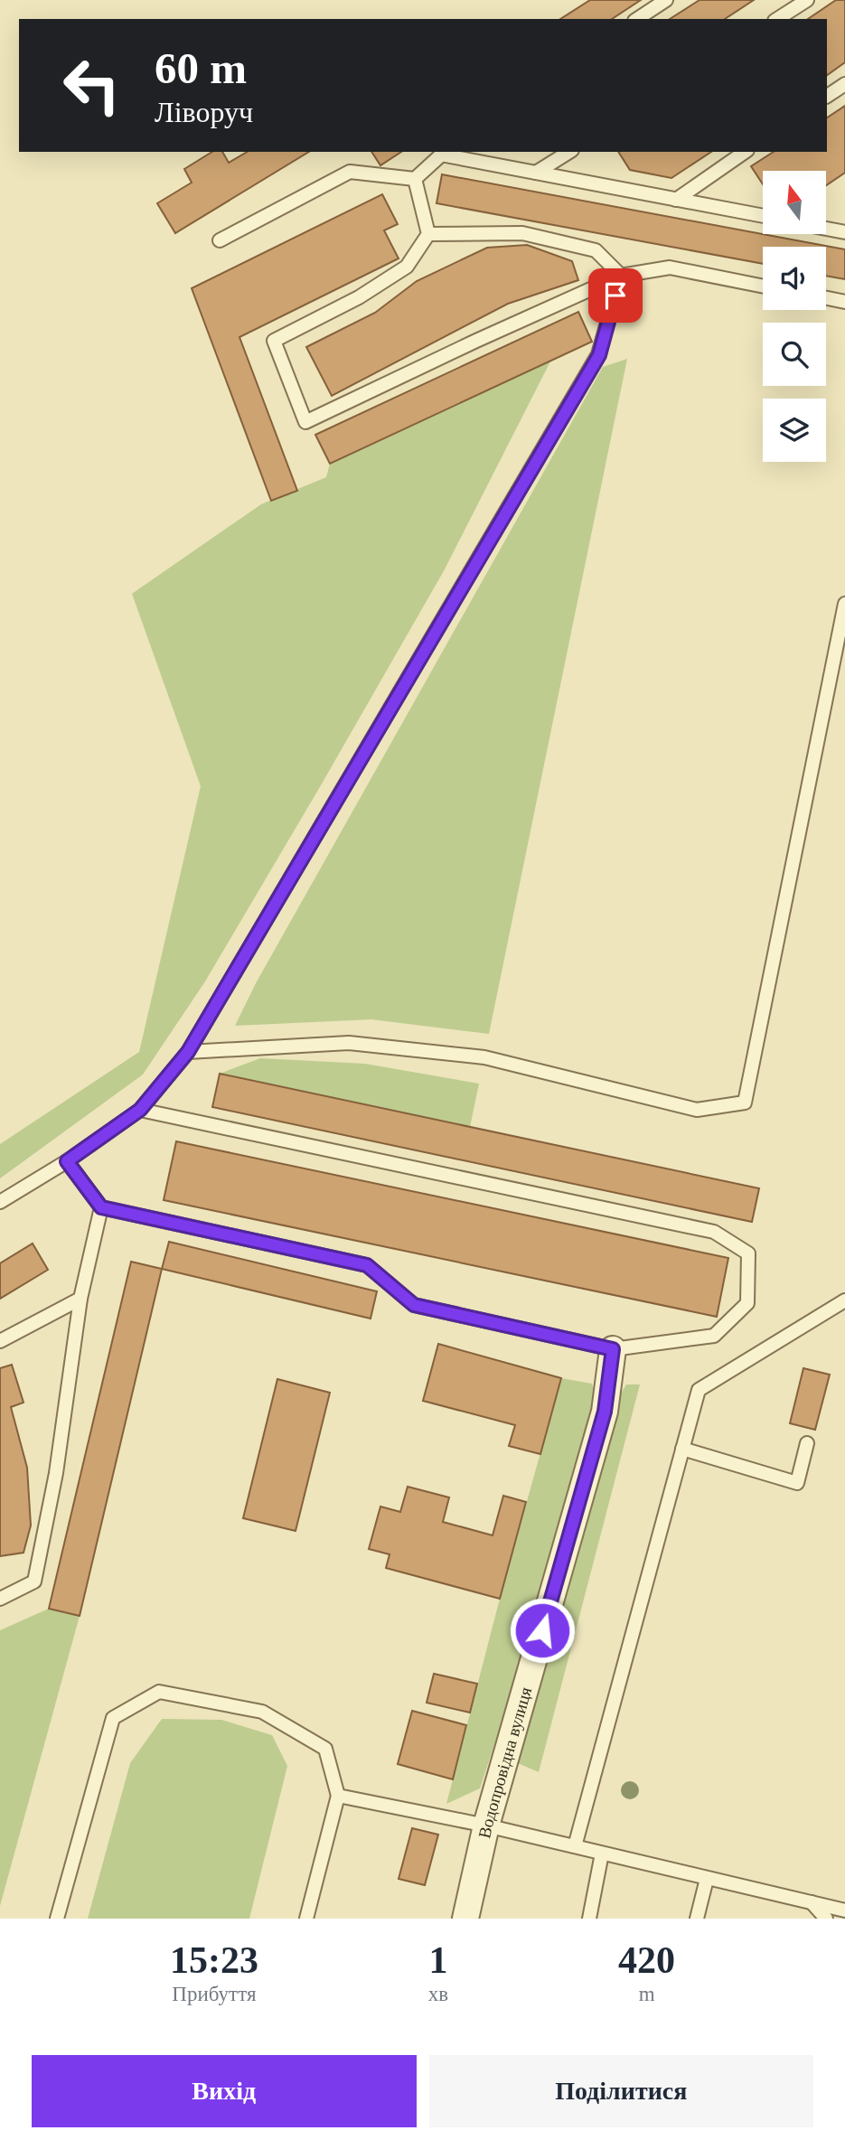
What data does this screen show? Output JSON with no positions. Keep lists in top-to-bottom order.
{
  "streets": {
    "street": ["Водопровідна вулиця"]
  },
  "north": "top",
  "page": {
    "turn": ["60 m", "Ліворуч"],
    "eta": [
      "15:23",
      "Прибуття",
      "1",
      "хв",
      "420",
      "m"
    ],
    "buttons": ["Вихід", "Поділитися"]
  }
}
